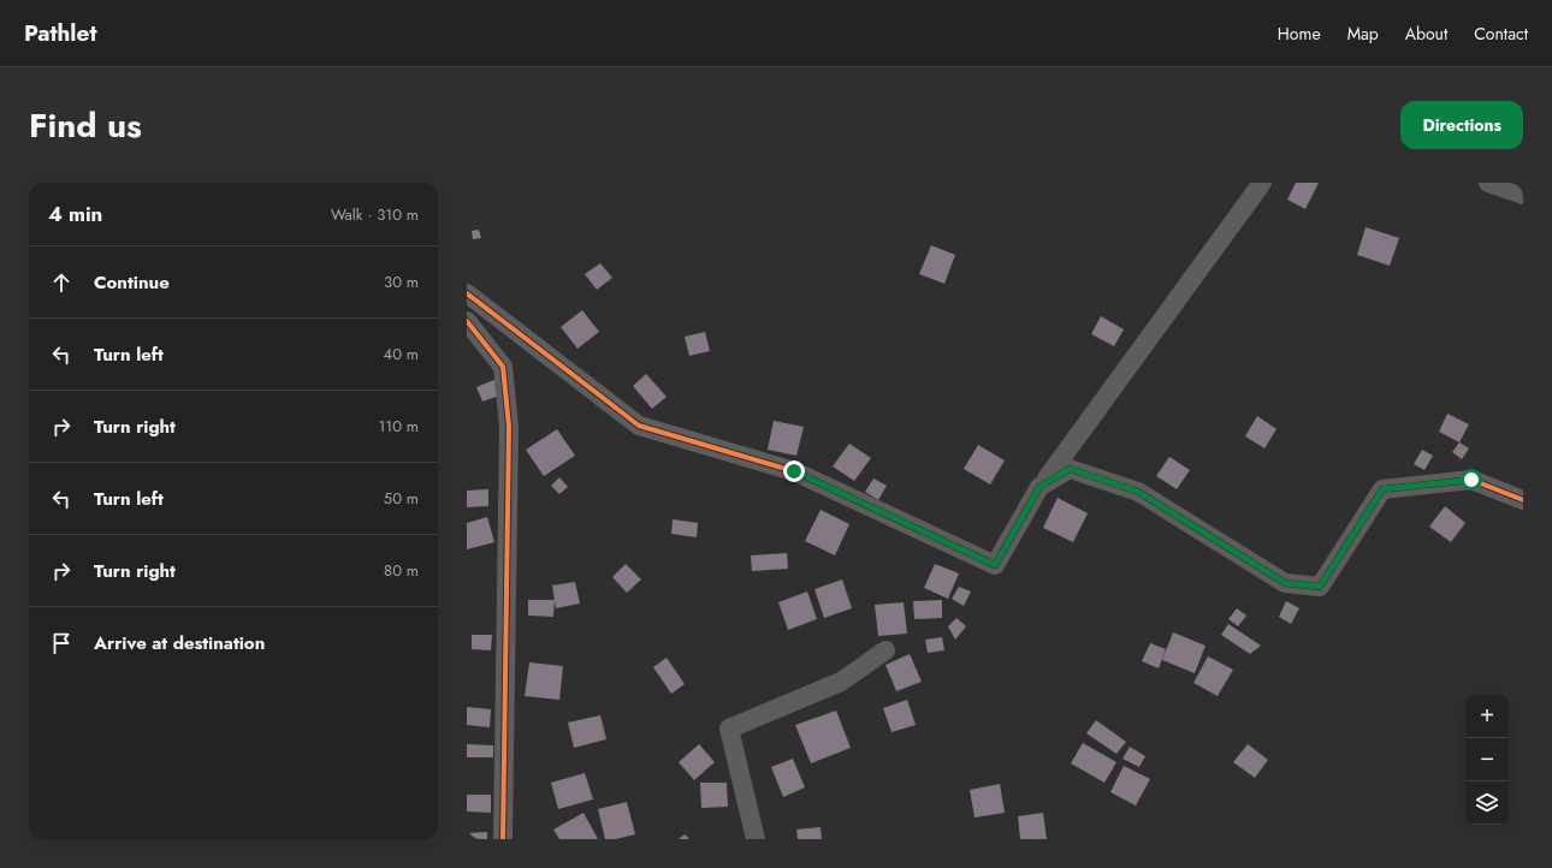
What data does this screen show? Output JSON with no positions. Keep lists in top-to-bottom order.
{
  "page": {
    "header": "Pathlet",
    "nav": [
      "Home",
      "Map",
      "About",
      "Contact"
    ],
    "title": "Find us",
    "buttons": "Directions",
    "heading": ["4 min", "Walk · 310 m"],
    "list": [
      ["Continue", "30 m"],
      ["Turn left", "40 m"],
      ["Turn right", "110 m"],
      ["Turn left", "50 m"],
      ["Turn right", "80 m"],
      "Arrive at destination"
    ],
    "map_buttons": ["+", "−"]
  }
}
